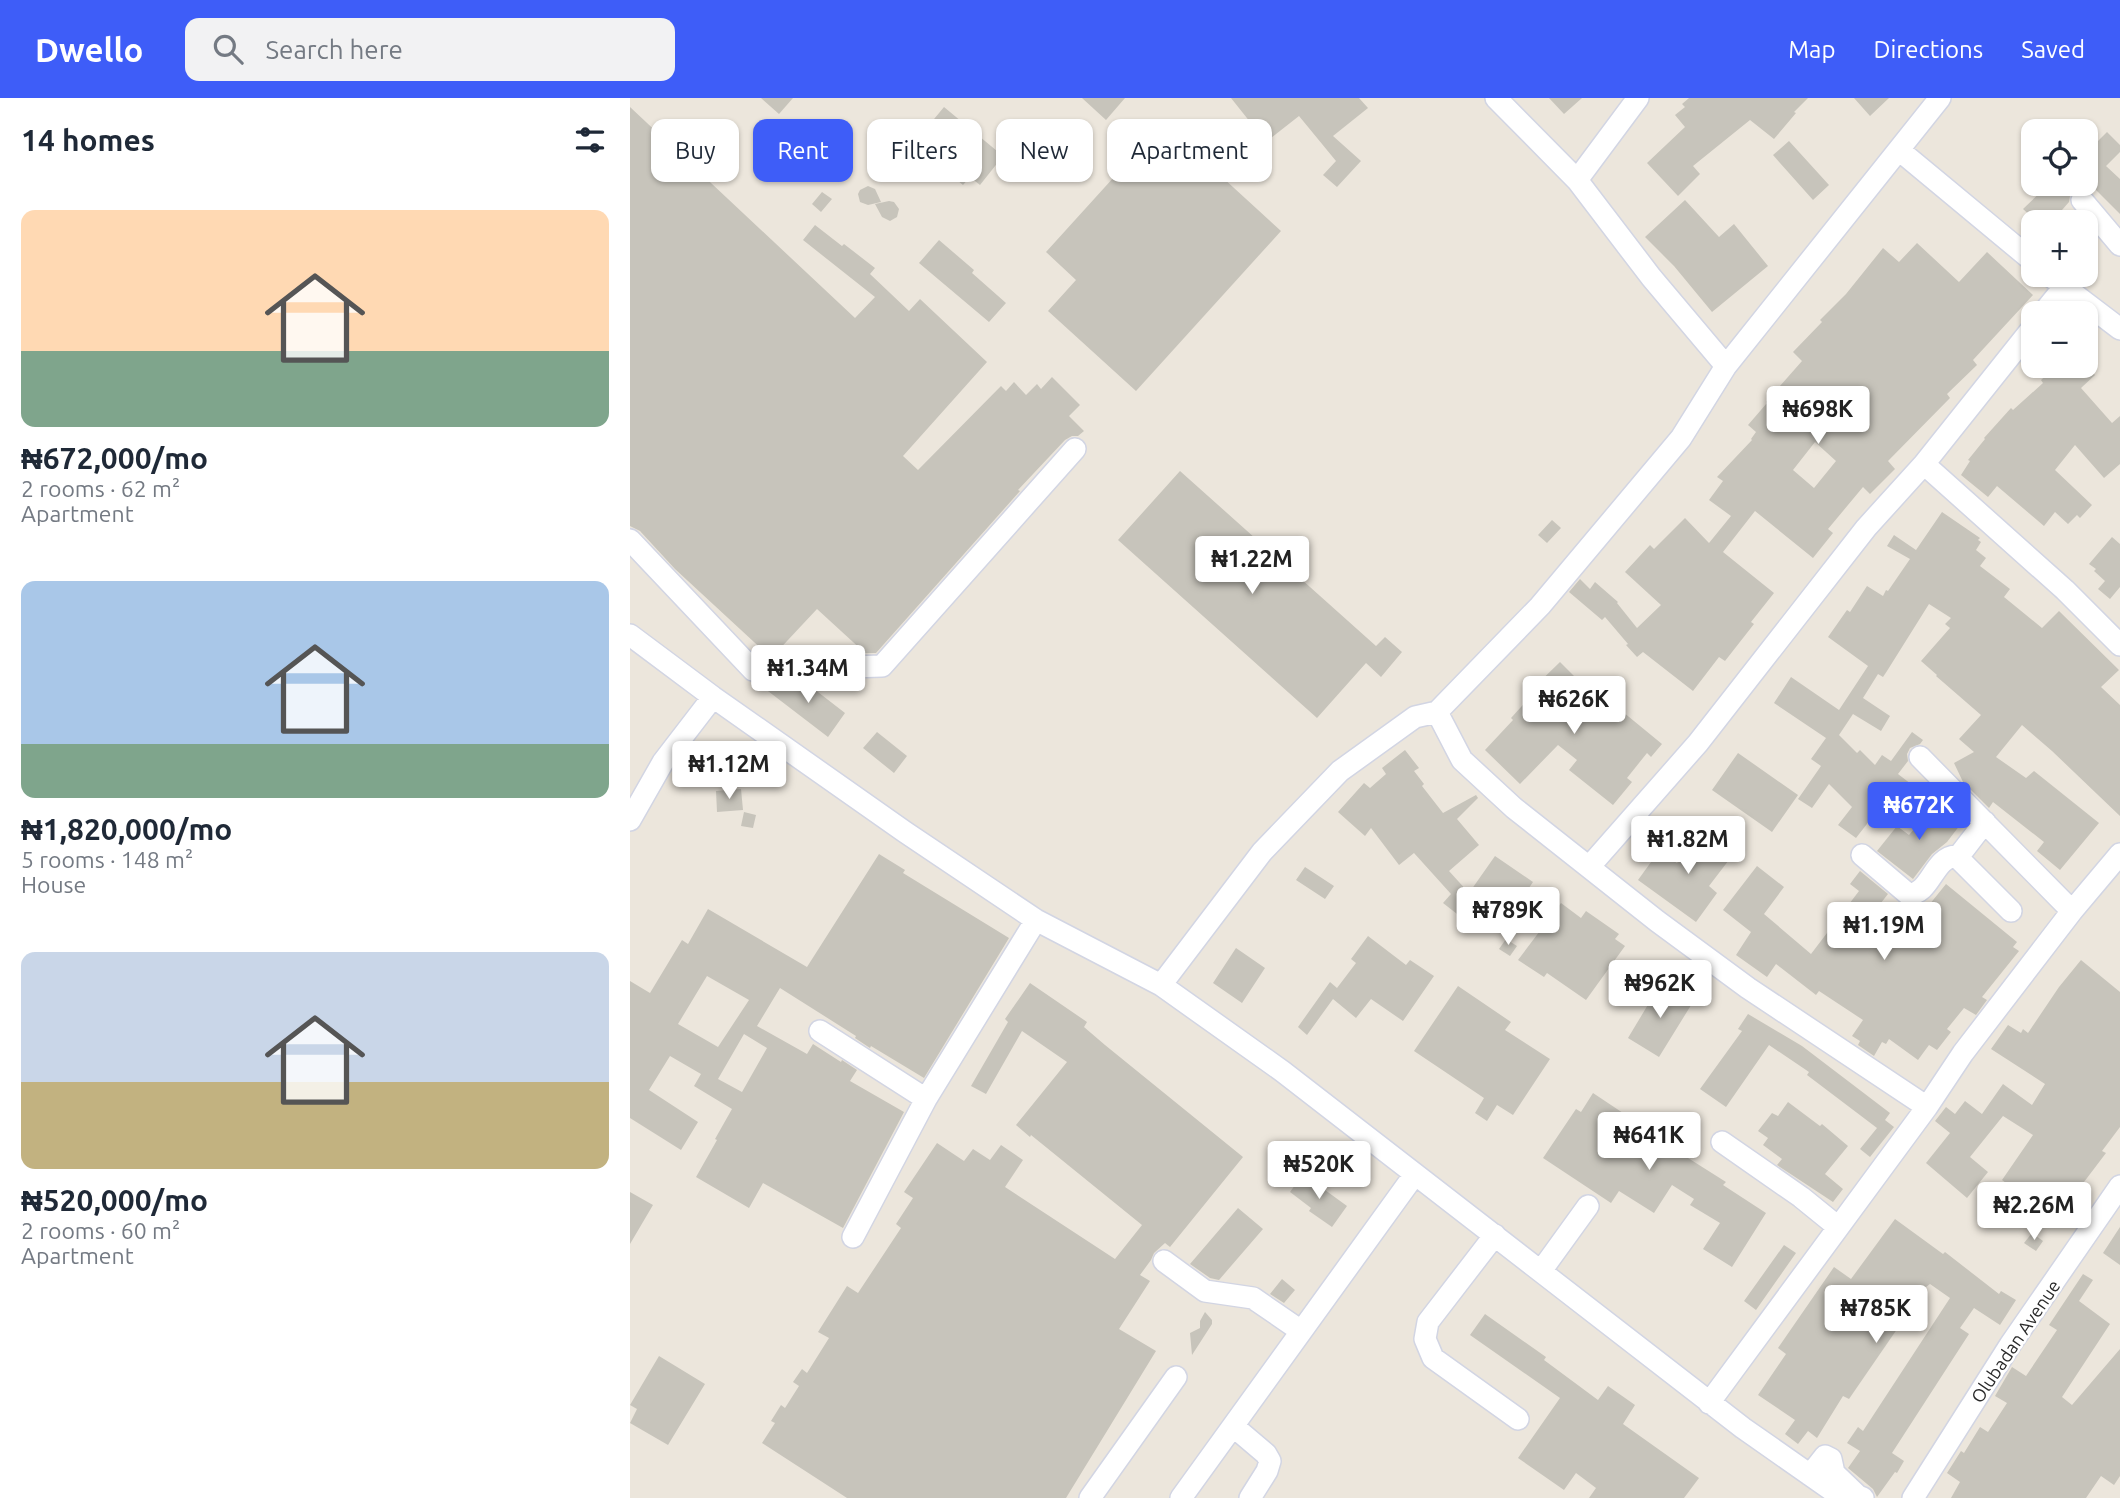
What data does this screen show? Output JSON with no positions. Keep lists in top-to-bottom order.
{
  "streets": {
    "street": ["Olubadan Avenue"]
  },
  "page": {
    "header": "Dwello",
    "search": "Search here",
    "nav": ["Map", "Directions", "Saved"],
    "heading": "14 homes",
    "map_buttons": ["+", "−"],
    "chip": [
      "Buy",
      "Rent",
      "Filters",
      "New",
      "Apartment"
    ],
    "list": [
      {
        "name": "₦672,000/mo",
        "note": "2 rooms · 62 m² · Apartment"
      },
      {
        "name": "₦1,820,000/mo",
        "note": "5 rooms · 148 m² · House"
      },
      {
        "name": "₦520,000/mo",
        "note": "2 rooms · 60 m² · Apartment"
      }
    ],
    "price": [
      "₦698K",
      "₦1.22M",
      "₦1.34M",
      "₦626K",
      "₦1.12M",
      "₦672K",
      "₦1.82M",
      "₦789K",
      "₦1.19M",
      "₦962K",
      "₦641K",
      "₦520K",
      "₦2.26M",
      "₦785K"
    ]
  }
}
